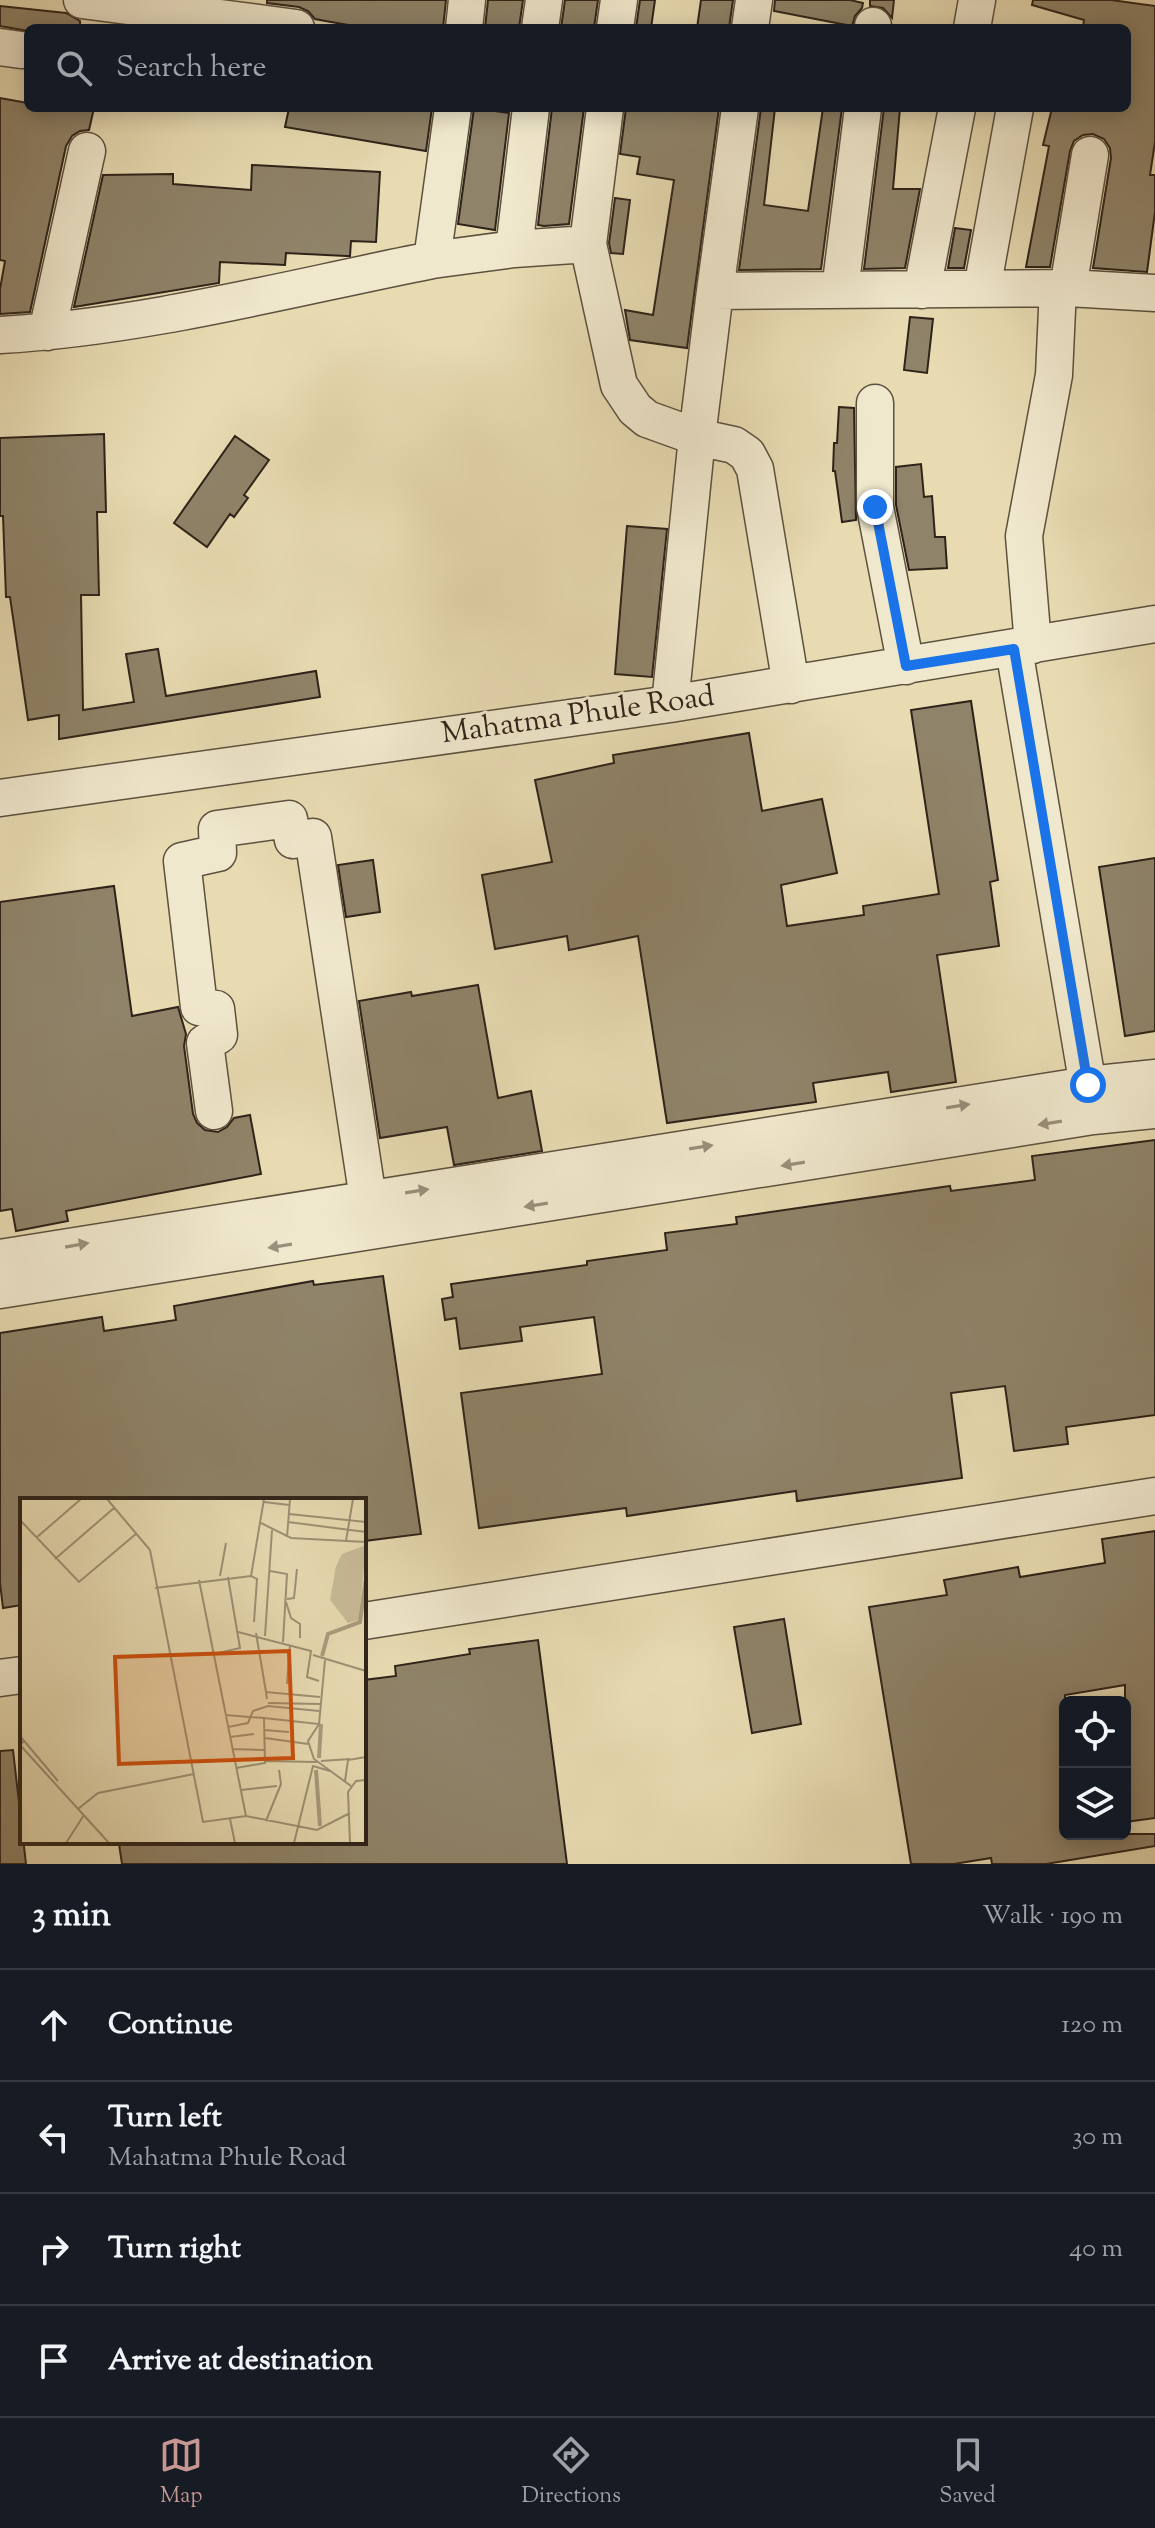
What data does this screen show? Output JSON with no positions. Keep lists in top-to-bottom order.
{
  "streets": {
    "street": ["Mahatma Phule Road"]
  },
  "page": {
    "search": "Search here",
    "heading": ["3 min", "Walk · 190 m"],
    "list": [
      ["Continue", "120 m"],
      ["Turn left", "Mahatma Phule Road", "30 m"],
      ["Turn right", "40 m"],
      "Arrive at destination"
    ],
    "nav": ["Map", "Directions", "Saved"]
  }
}
